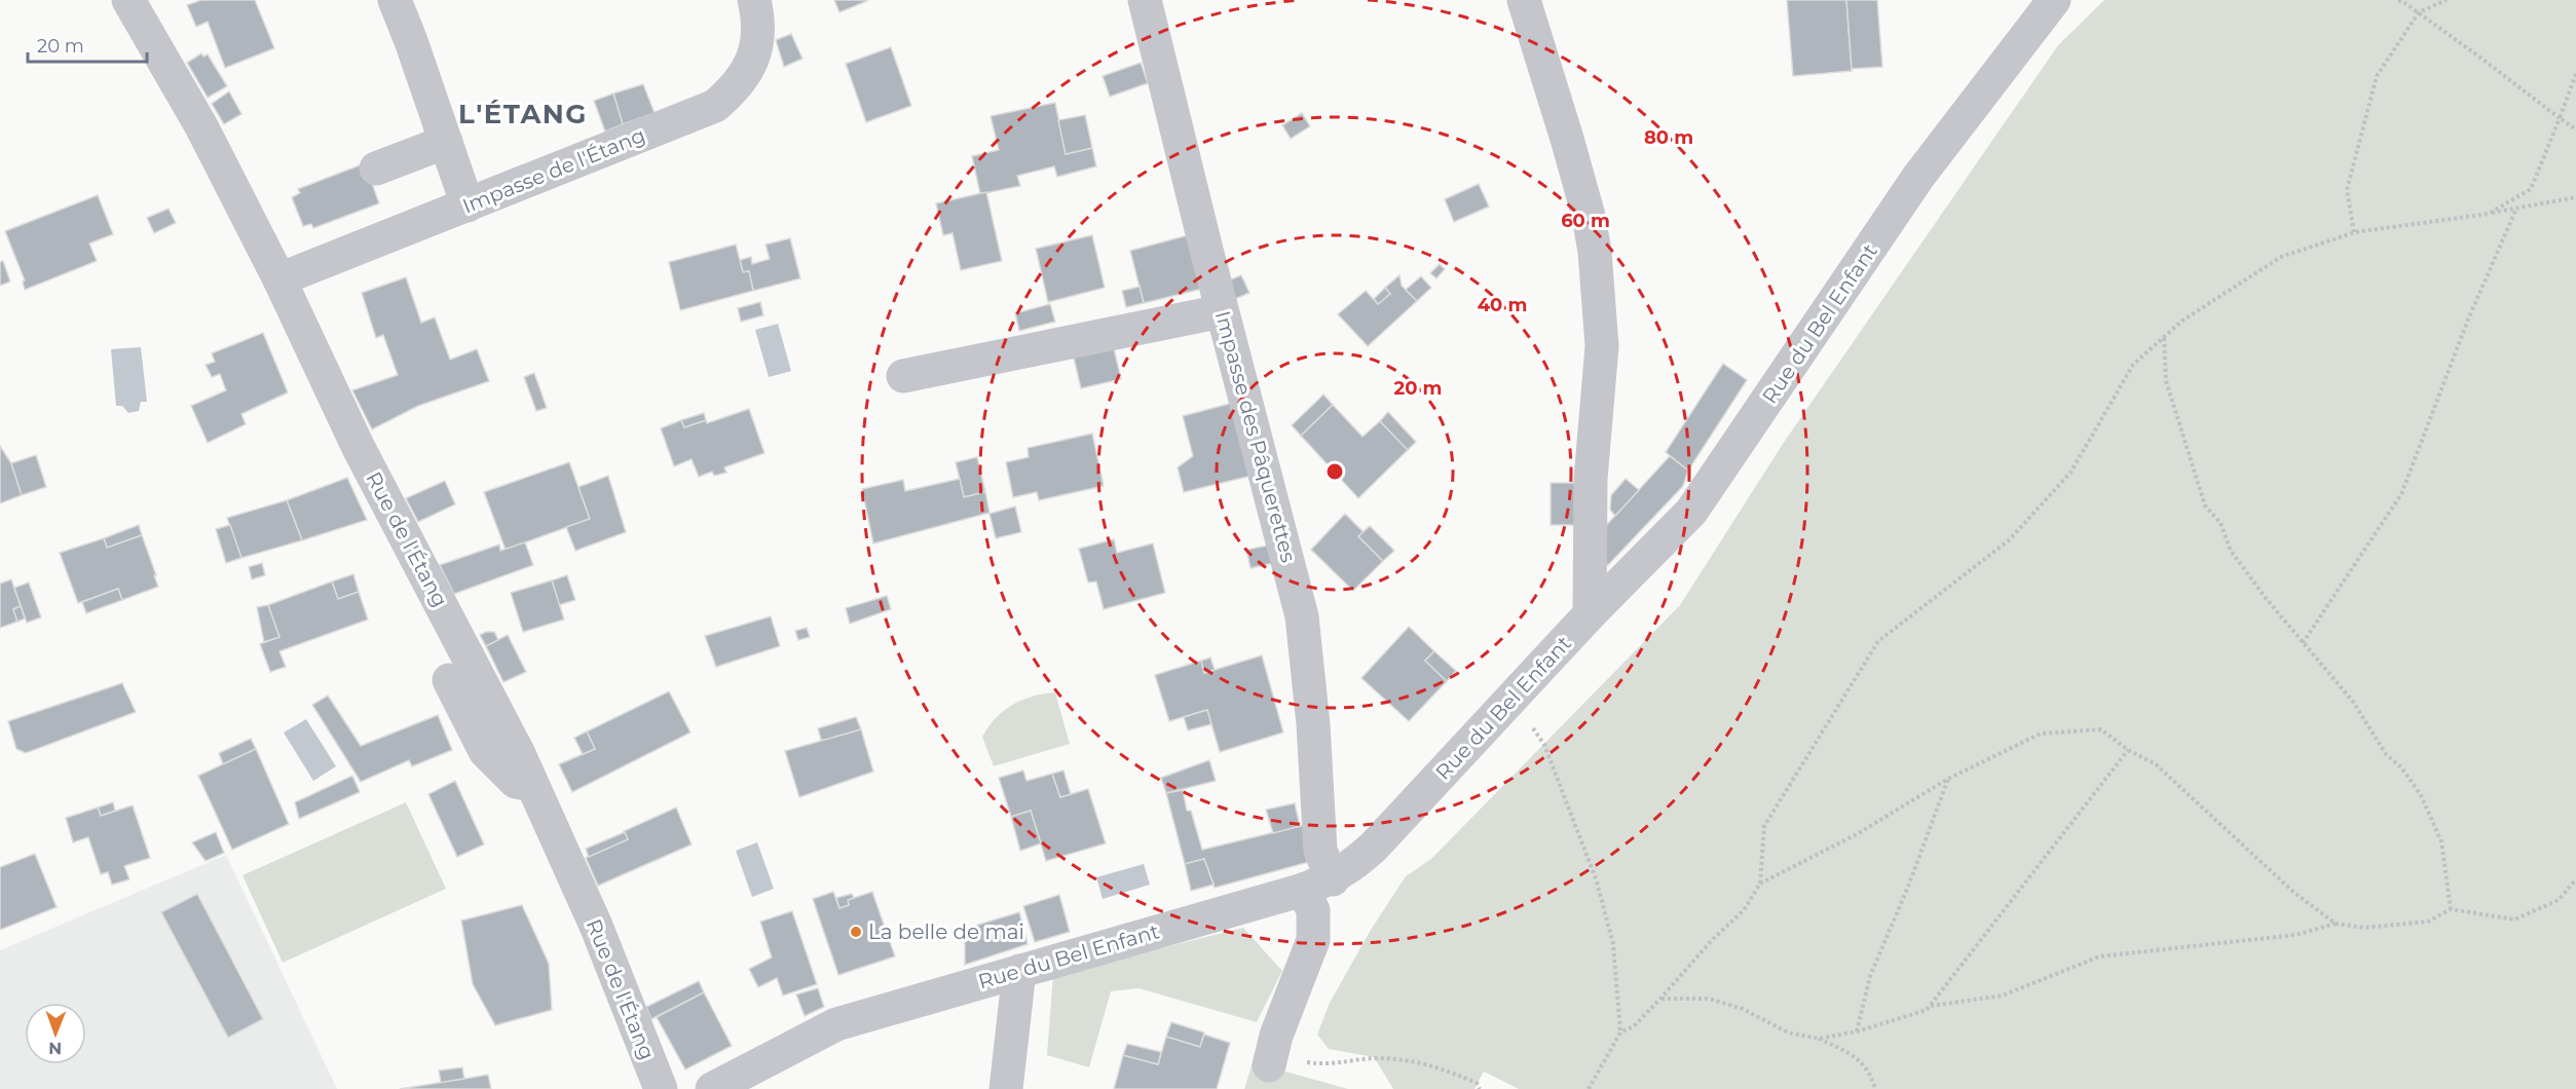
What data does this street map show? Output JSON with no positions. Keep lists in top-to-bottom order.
{
  "streets": {
    "street": [
      "Impasse de l'Étang",
      "Rue du Bel Enfant",
      "Impasse des Pâquerettes",
      "Rue de l'Étang"
    ]
  },
  "crossings": [
    ["Impasse de l'Étang", "Rue de l'Étang"],
    ["Rue du Bel Enfant", "Impasse des Pâquerettes"]
  ],
  "districts": ["L'ÉTANG"],
  "places": ["La belle de mai"],
  "scale_bar": "20 m",
  "north": "bottom",
  "rings": [
    "80 m",
    "60 m",
    "40 m",
    "20 m"
  ]
}
